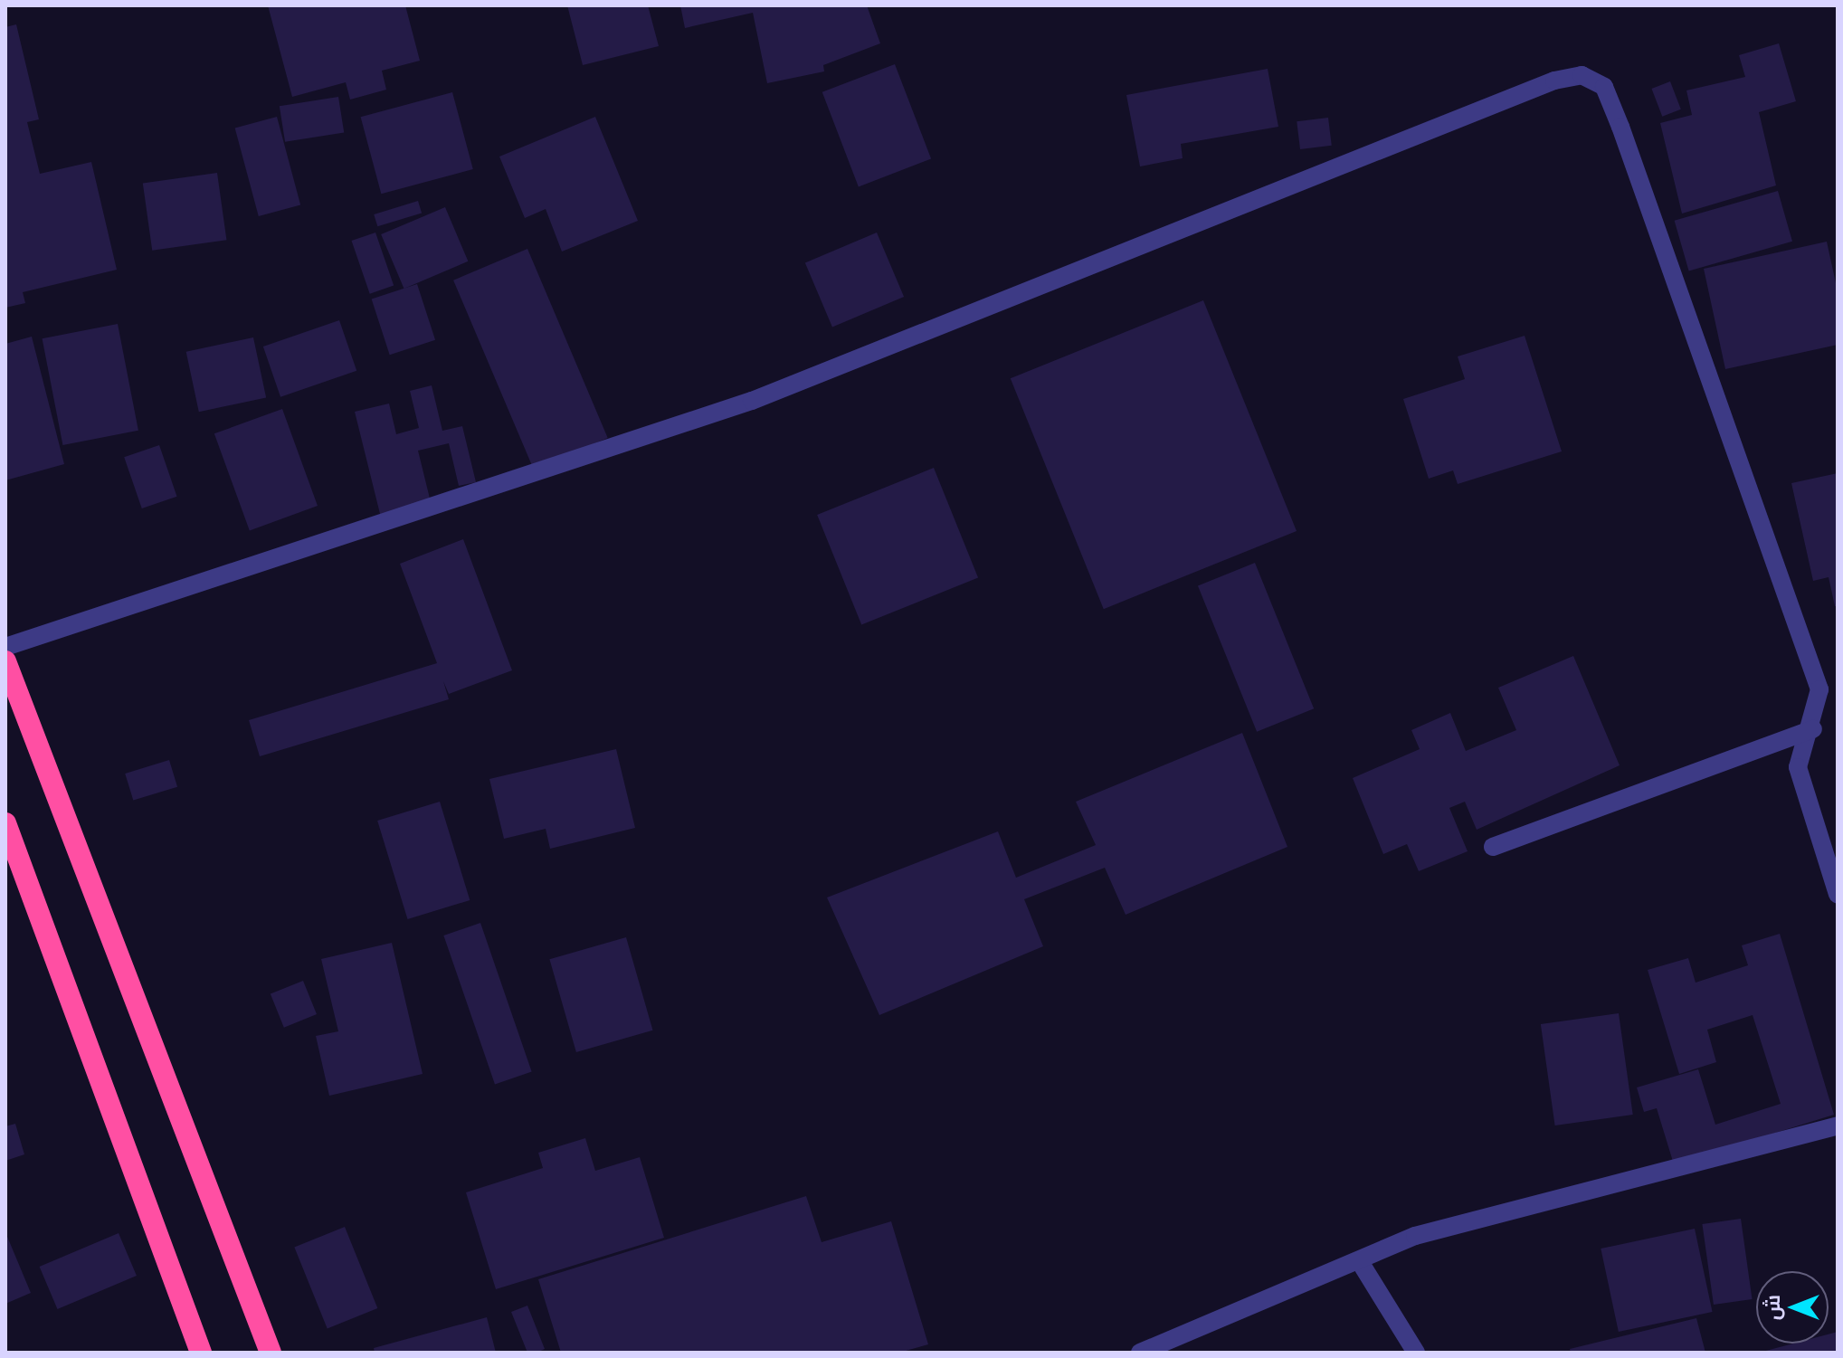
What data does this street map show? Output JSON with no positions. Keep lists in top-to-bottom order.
{
  "north": "left"
}
